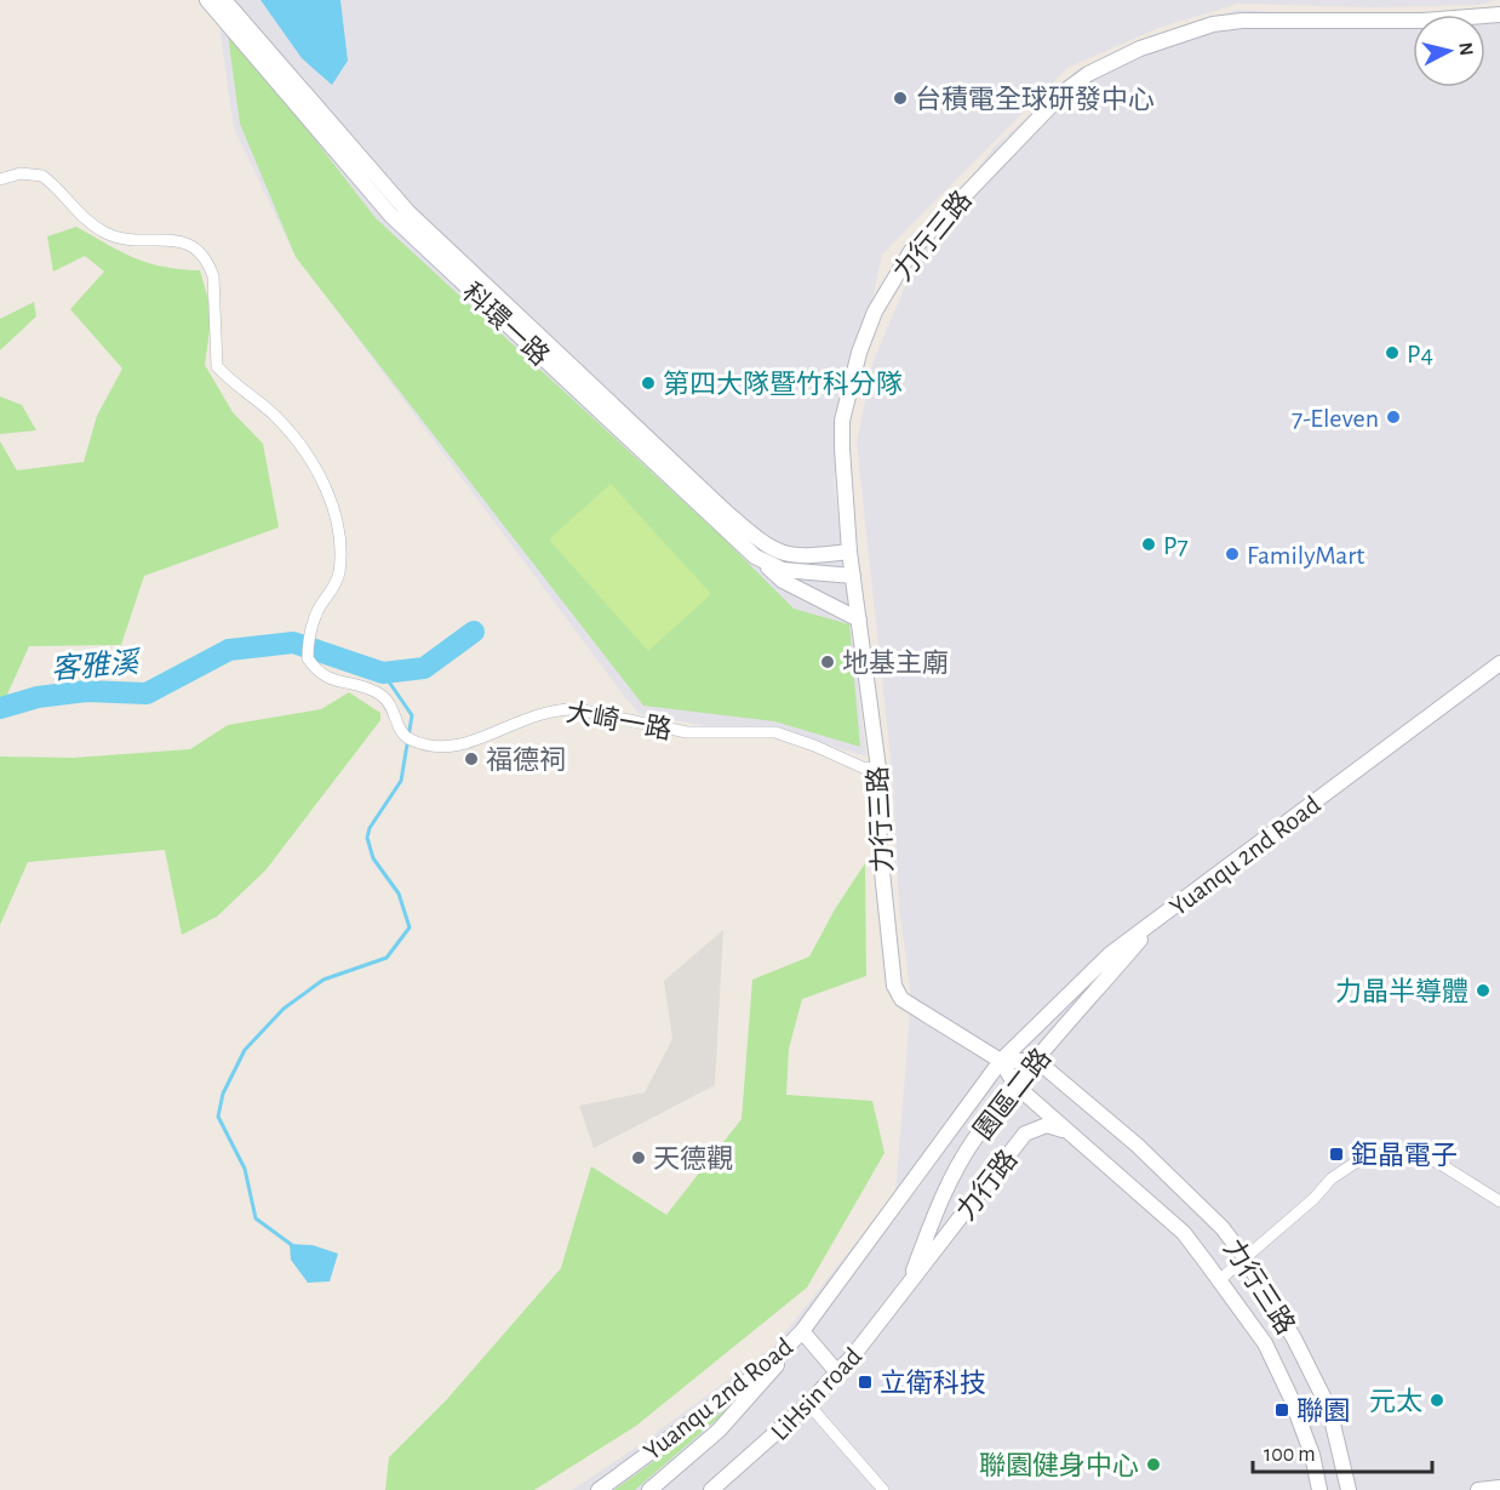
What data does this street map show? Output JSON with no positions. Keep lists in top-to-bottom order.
{
  "streets": {
    "street": [
      "力行三路",
      "科環一路",
      "大崎一路",
      "Yuanqu 2nd Road",
      "園區二路",
      "力行路",
      "LiHsin road"
    ]
  },
  "crossings": [
    ["力行三路", "科環一路"],
    ["力行三路", "大崎一路"],
    ["力行三路", "Yuanqu 2nd Road"],
    ["力行三路", "園區二路"],
    ["力行三路", "力行路"],
    ["Yuanqu 2nd Road", "園區二路"],
    ["園區二路", "力行路"],
    ["園區二路", "LiHsin road"],
    ["力行路", "LiHsin road"]
  ],
  "water": ["客雅溪"],
  "places": {
    "other": [
      "台積電全球研發中心",
      "P4",
      "第四大隊暨竹科分隊",
      "7-Eleven",
      "P7",
      "FamilyMart",
      "地基主廟",
      "福德祠",
      "力晶半導體",
      "天德觀",
      "元太",
      "聯園健身中心"
    ],
    "transit": ["鉅晶電子", "立衛科技", "聯園"]
  },
  "scale_bar": "100 m",
  "north": "right"
}
